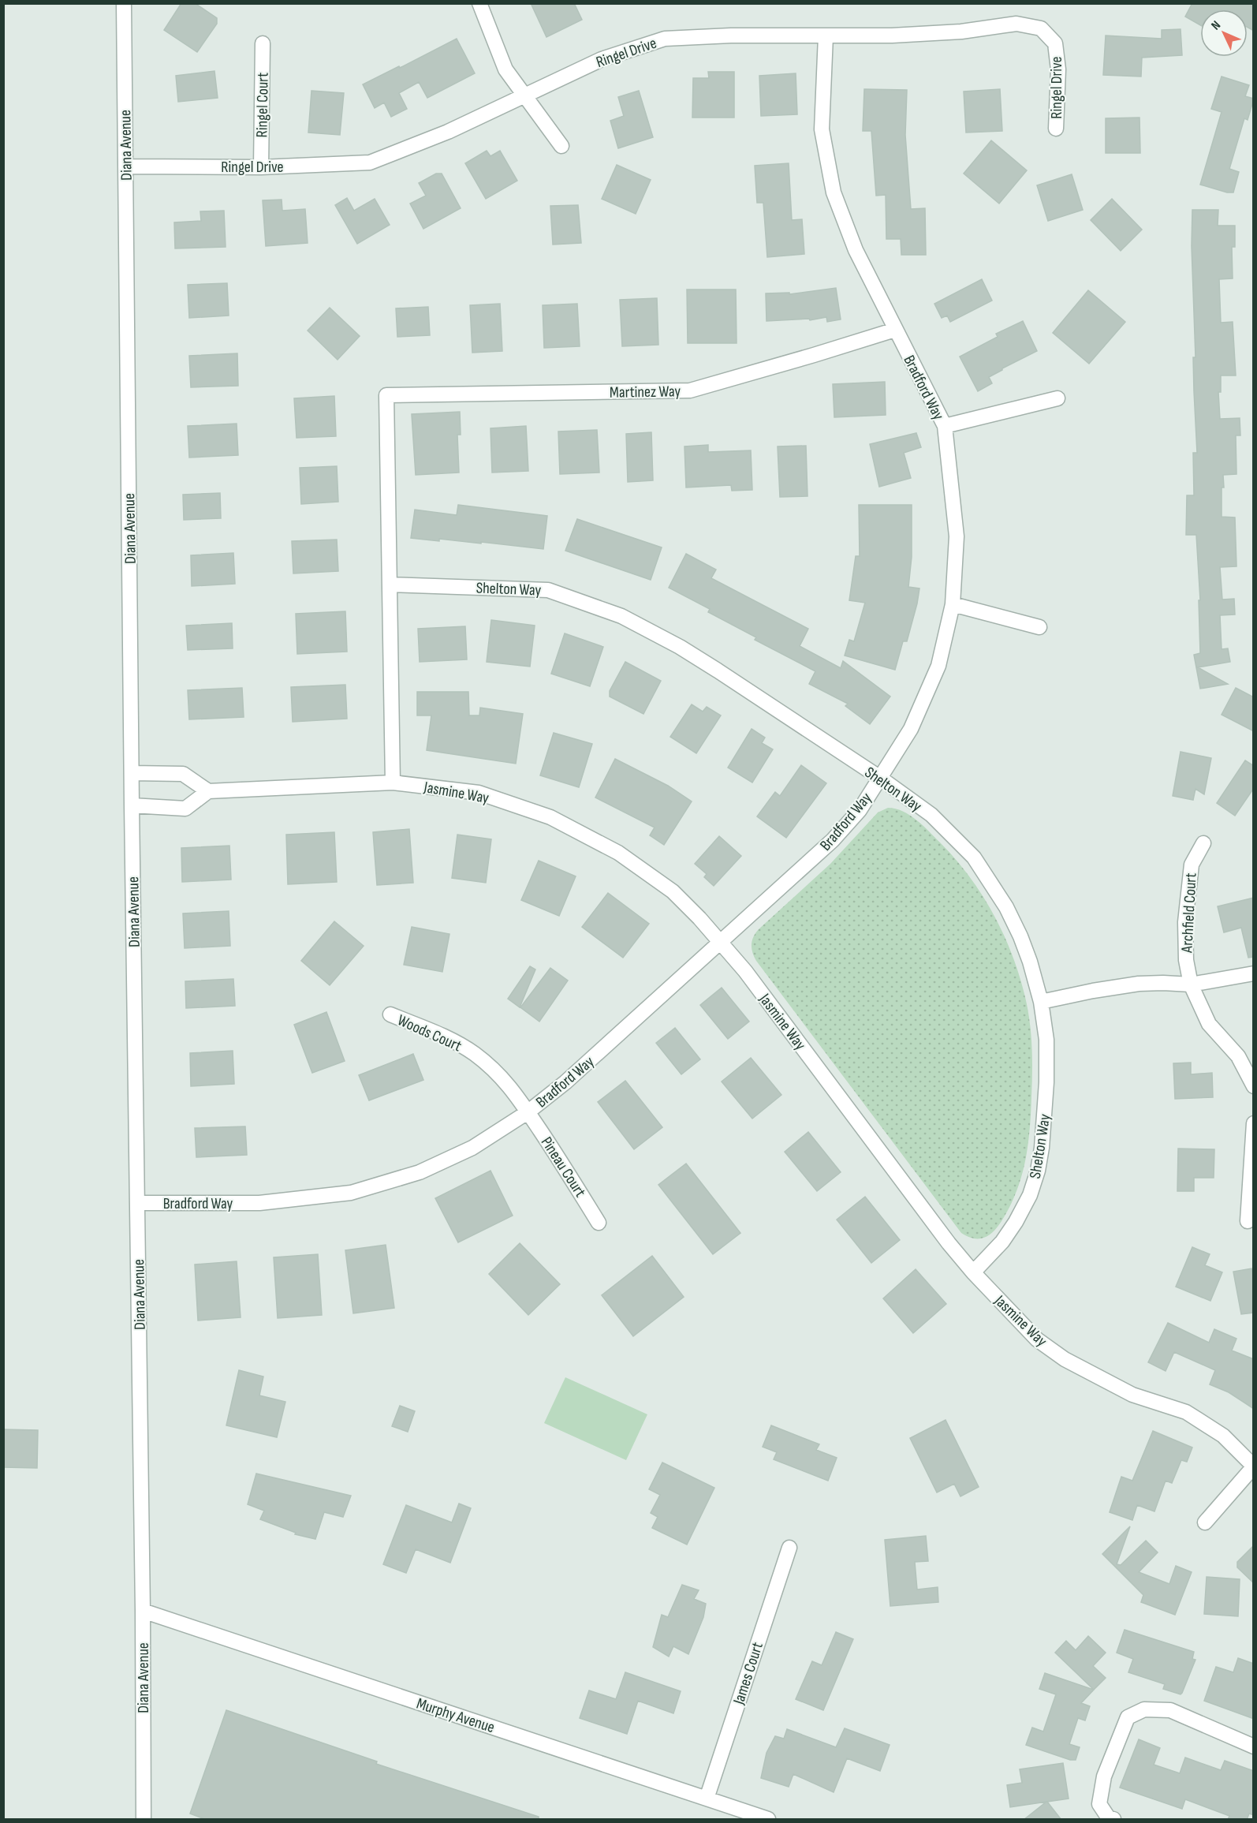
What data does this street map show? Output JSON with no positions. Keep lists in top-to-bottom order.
{
  "streets": {
    "street": [
      "Ringel Drive",
      "Ringel Court",
      "Diana Avenue",
      "Bradford Way",
      "Martinez Way",
      "Shelton Way",
      "Jasmine Way",
      "Archfield Court",
      "Woods Court",
      "Pineau Court",
      "James Court",
      "Murphy Avenue"
    ]
  },
  "crossings": [
    ["Ringel Drive", "Ringel Court"],
    ["Ringel Drive", "Diana Avenue"],
    ["Ringel Drive", "Bradford Way"],
    ["Diana Avenue", "Bradford Way"],
    ["Diana Avenue", "Murphy Avenue"],
    ["Bradford Way", "Martinez Way"],
    ["Bradford Way", "Shelton Way"],
    ["Bradford Way", "Jasmine Way"],
    ["Bradford Way", "Woods Court"],
    ["Bradford Way", "Pineau Court"],
    ["Martinez Way", "Shelton Way"],
    ["Shelton Way", "Jasmine Way"],
    ["Woods Court", "Pineau Court"],
    ["James Court", "Murphy Avenue"]
  ],
  "north": "top left"
}
